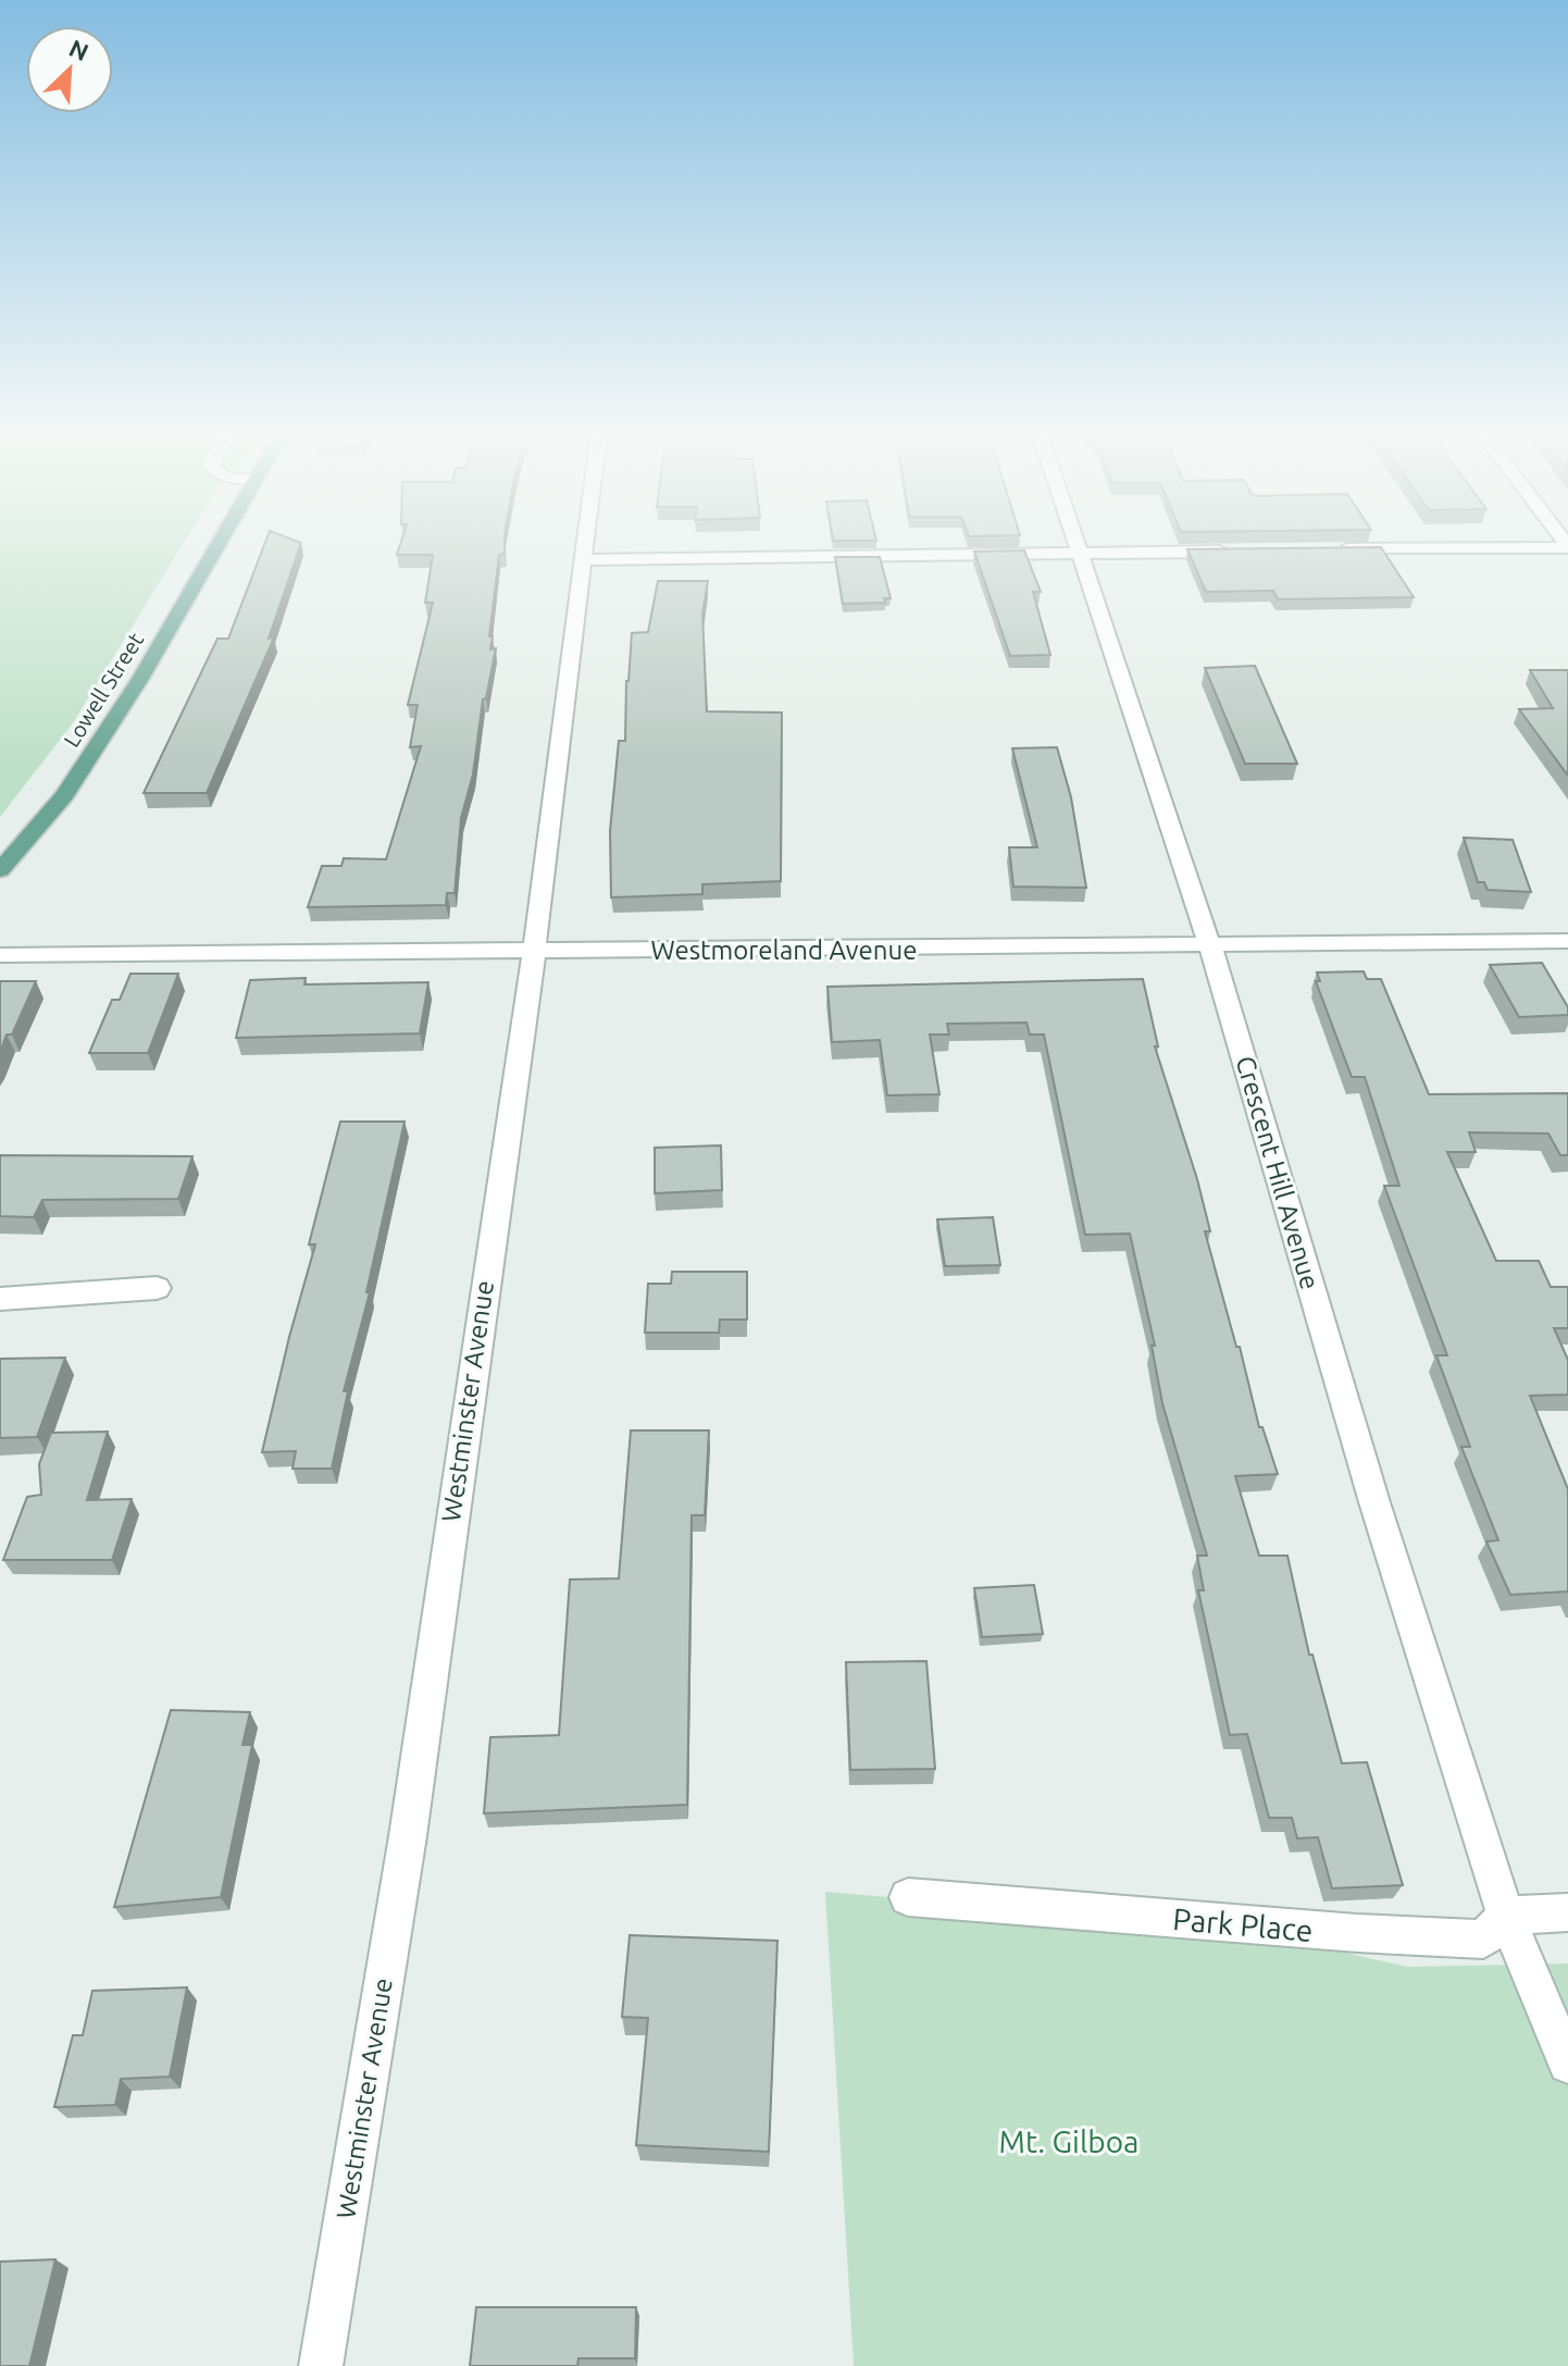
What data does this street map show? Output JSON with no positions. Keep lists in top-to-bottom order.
{
  "streets": {
    "main road": ["Lowell Street"],
    "street": [
      "Westmoreland Avenue",
      "Crescent Hill Avenue",
      "Westminster Avenue",
      "Park Place"
    ]
  },
  "crossings": [
    ["Westmoreland Avenue", "Crescent Hill Avenue"],
    ["Westmoreland Avenue", "Westminster Avenue"],
    ["Crescent Hill Avenue", "Park Place"]
  ],
  "parks": ["Mt. Gilboa"],
  "north": "top right"
}
